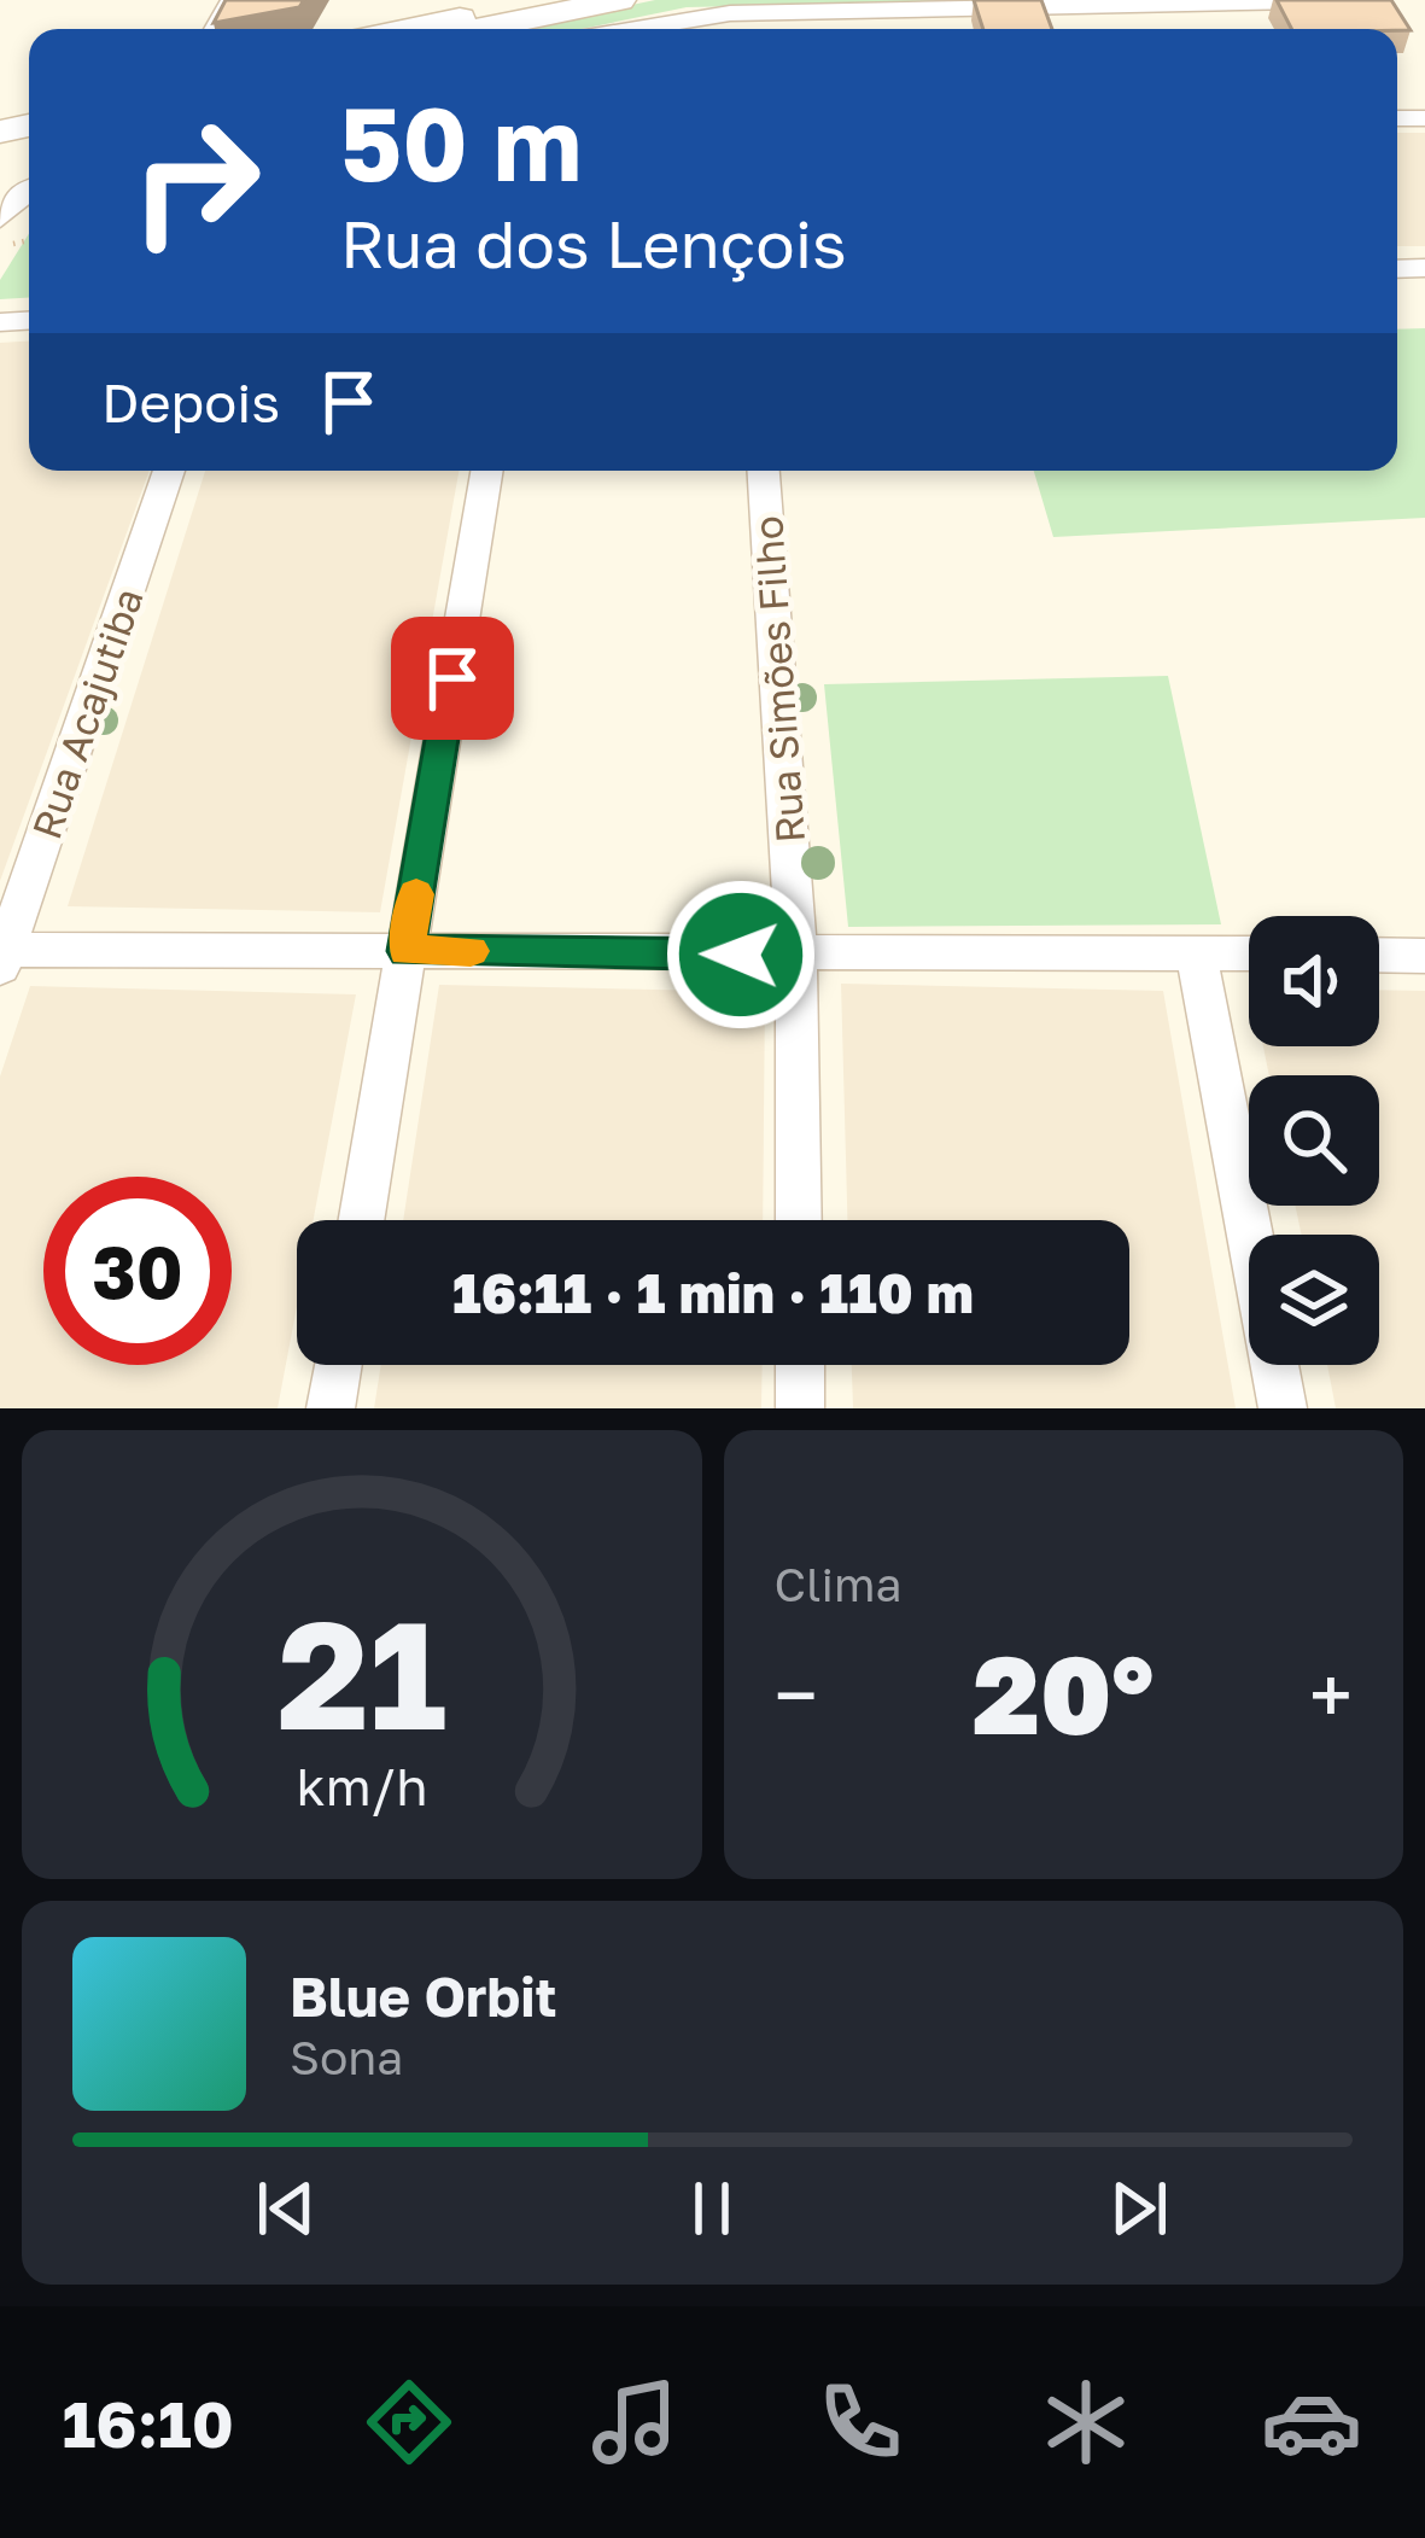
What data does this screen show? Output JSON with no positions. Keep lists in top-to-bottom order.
{
  "streets": {
    "street": ["Rua Simões Filho", "Rua Acajutiba"]
  },
  "page": {
    "turn": ["50 m", "Rua dos Lençois"],
    "then": "Depois",
    "limit": "30",
    "trip": "16:11 · 1 min · 110 m",
    "tile": "Clima",
    "heat": ["−", "20°", "+"],
    "song": ["Blue Orbit", "Sona"],
    "tabs": "16:10",
    "gauge": ["21", "km/h"]
  }
}
